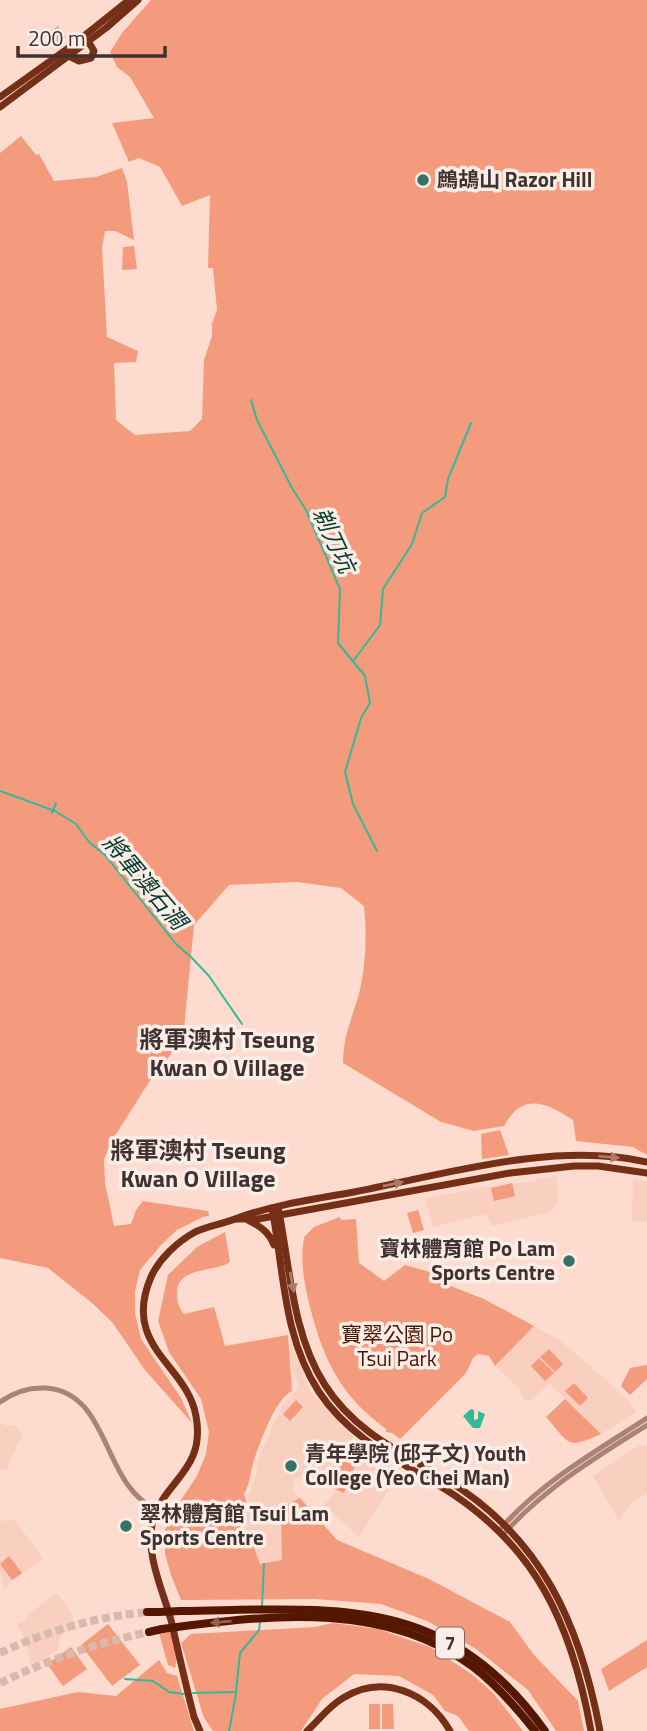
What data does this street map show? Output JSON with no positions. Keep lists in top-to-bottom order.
{
  "streets": {
    "highway": ["7"]
  },
  "districts": ["將軍澳村 Tseung Kwan O Village", "將軍澳村 Tseung Kwan O Village"],
  "water": ["剃刀坑", "將軍澳石澗"],
  "parks": ["寶翠公園 Po Tsui Park"],
  "places": [
    "鷓鴣山 Razor Hill",
    "寶林體育館 Po Lam Sports Centre",
    "青年學院 (邱子文) Youth College (Yeo Chei Man)",
    "翠林體育館 Tsui Lam Sports Centre"
  ],
  "scale_bar": "200 m"
}
